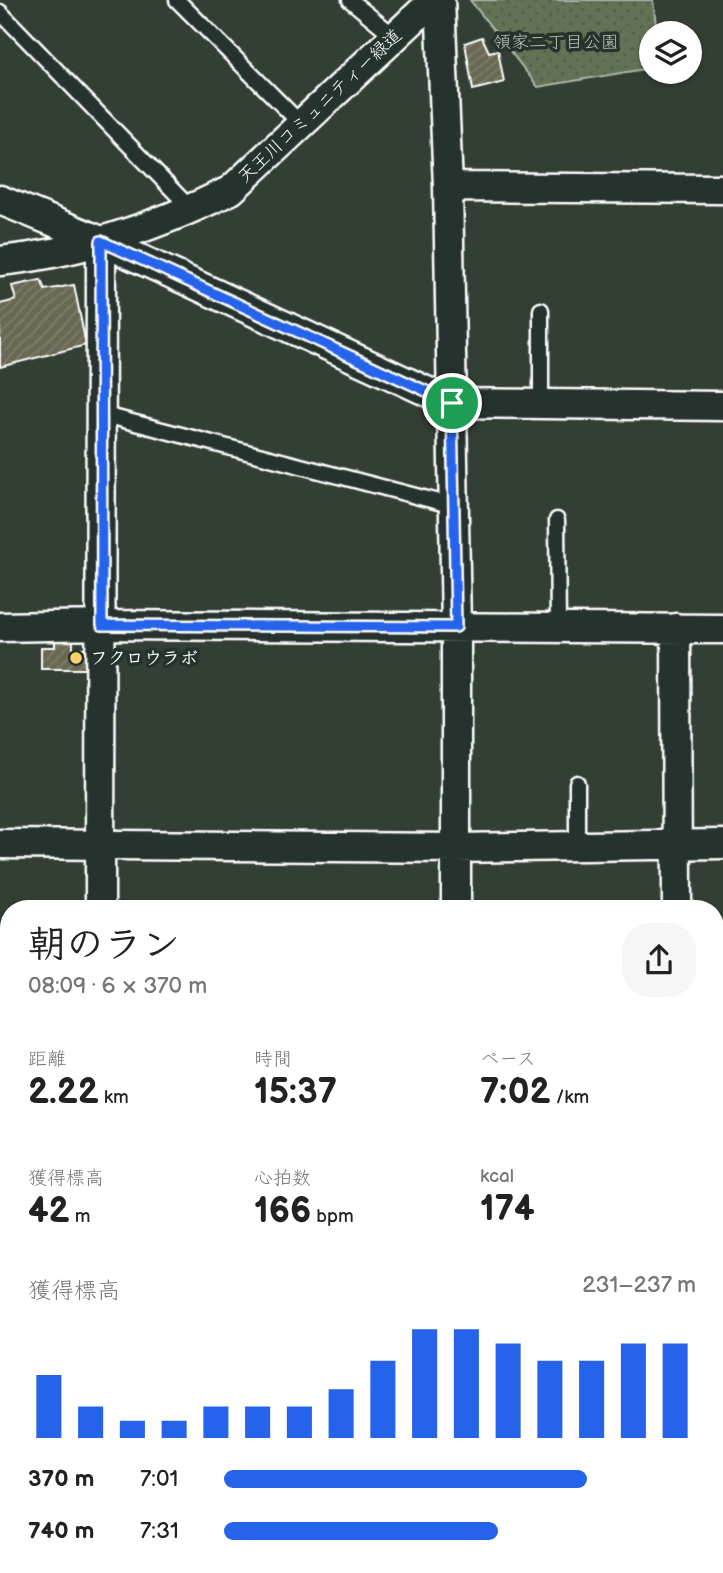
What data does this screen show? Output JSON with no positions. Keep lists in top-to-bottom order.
{
  "streets": {
    "street": ["天王川コミュニティー緑道"]
  },
  "parks": ["領家二丁目公園"],
  "places": ["フクロウラボ"],
  "page": {
    "heading": ["朝のラン", "08:09 · 6 × 370 m"],
    "stats": [
      ["距離", "2.22 km"],
      ["時間", "15:37"],
      ["ペース", "7:02 /km"],
      ["獲得標高", "42 m"],
      ["心拍数", "166 bpm"],
      ["kcal", "174"]
    ],
    "chart": ["獲得標高", "231–237 m"],
    "list": [
      {
        "name": "370 m",
        "note": "7:01"
      },
      {
        "name": "740 m",
        "note": "7:31"
      }
    ]
  }
}
